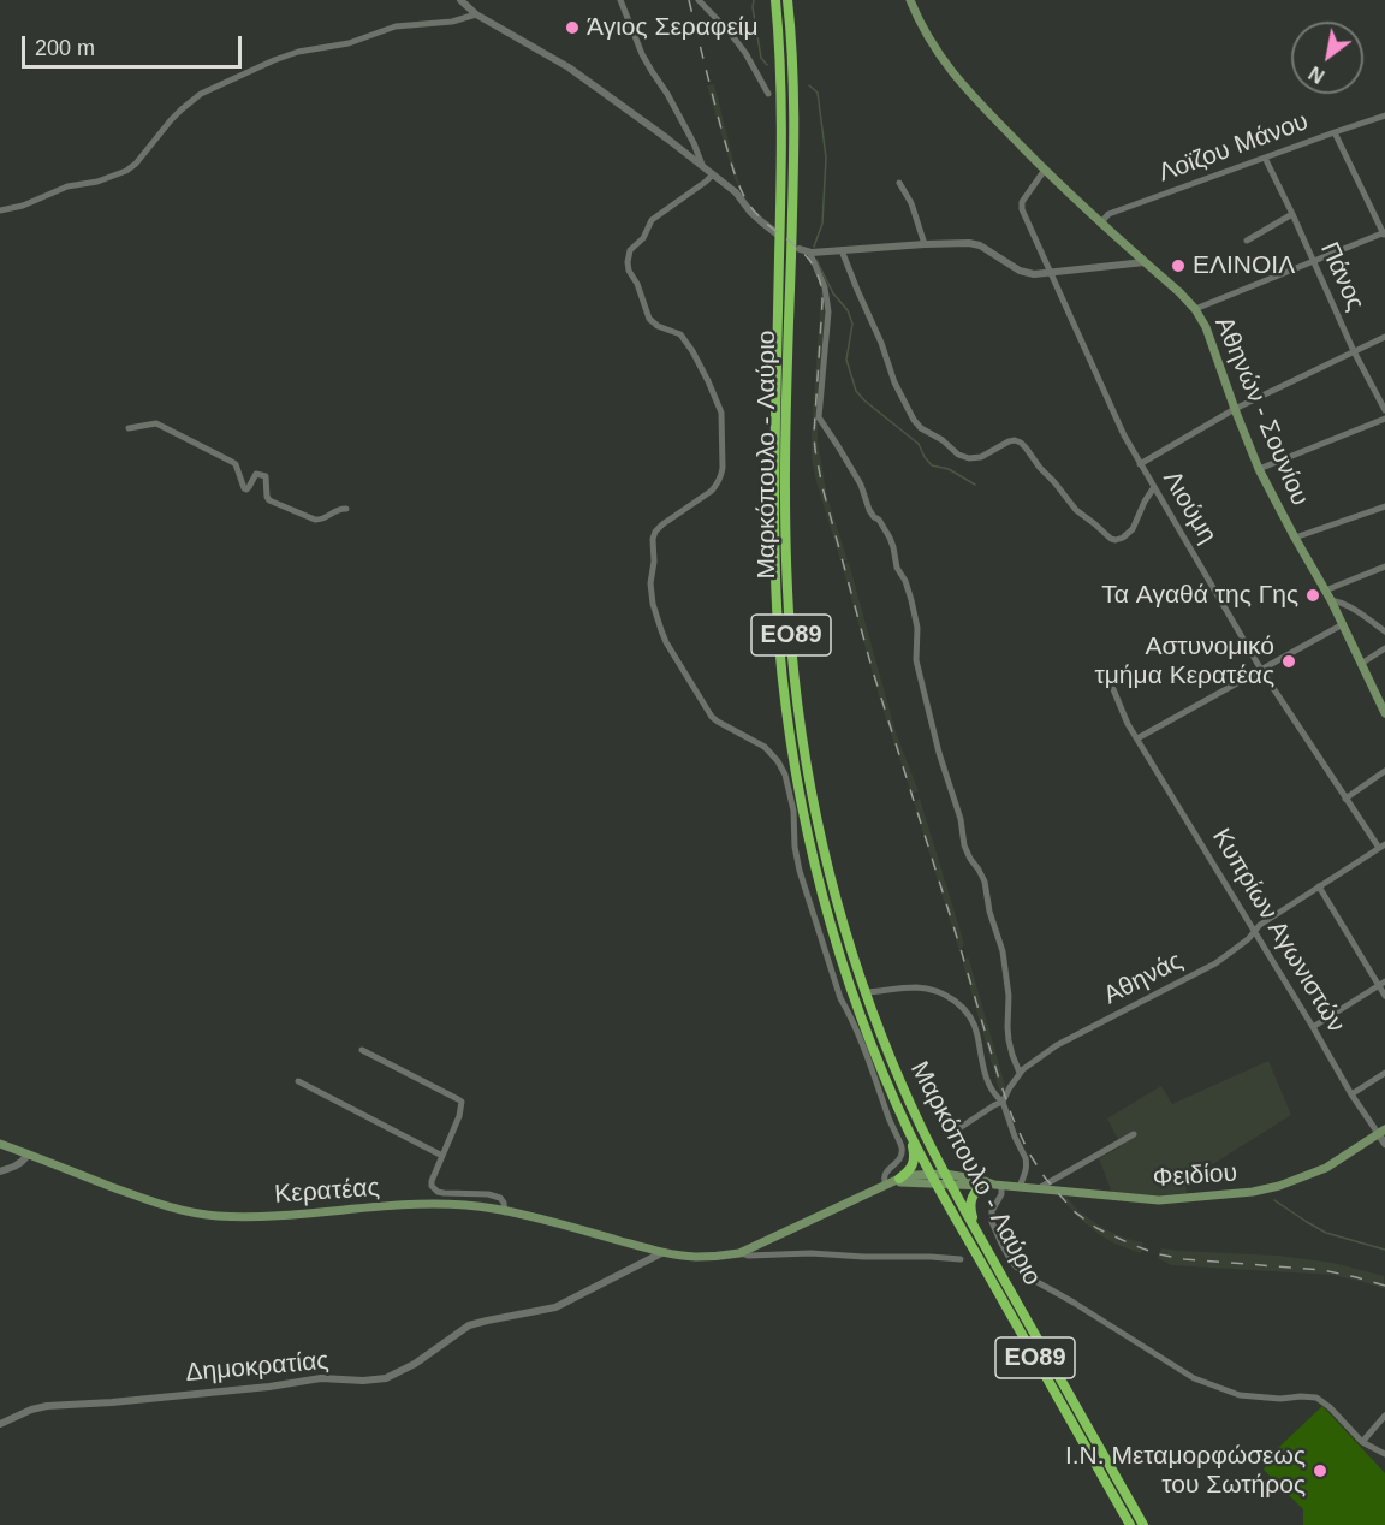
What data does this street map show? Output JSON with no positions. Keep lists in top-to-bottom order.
{
  "streets": {
    "highway": ["Μαρκόπουλο - Λαύριο", "ΕΟ89"],
    "main road": ["Αθηνών - Σουνίου", "Φειδίου", "Κερατέας"],
    "street": [
      "Λοϊζου Μάνου",
      "Πάνος",
      "Λιούμη",
      "Κυπρίων Αγωνιστών",
      "Αθηνάς",
      "Δημοκρατίας"
    ]
  },
  "crossings": [
    ["Λοϊζου Μάνου", "Πάνος"],
    ["Λοϊζου Μάνου", "Αθηνών - Σουνίου"],
    ["Αθηνών - Σουνίου", "Λιούμη"],
    ["Μαρκόπουλο - Λαύριο", "Κερατέας"],
    ["Λιούμη", "Αθηνάς"],
    ["Κυπρίων Αγωνιστών", "Αθηνάς"],
    ["Κυπρίων Αγωνιστών", "Φειδίου"],
    ["Κερατέας", "Δημοκρατίας"]
  ],
  "places": [
    "Άγιος Σεραφείμ",
    "ΕΛΙΝΟΙΛ",
    "Τα Αγαθά της Γης",
    "Αστυνομικό τμήμα Κερατέας",
    "Ι.Ν. Μεταμορφώσεως του Σωτήρος"
  ],
  "scale_bar": "200 m",
  "north": "bottom left"
}
